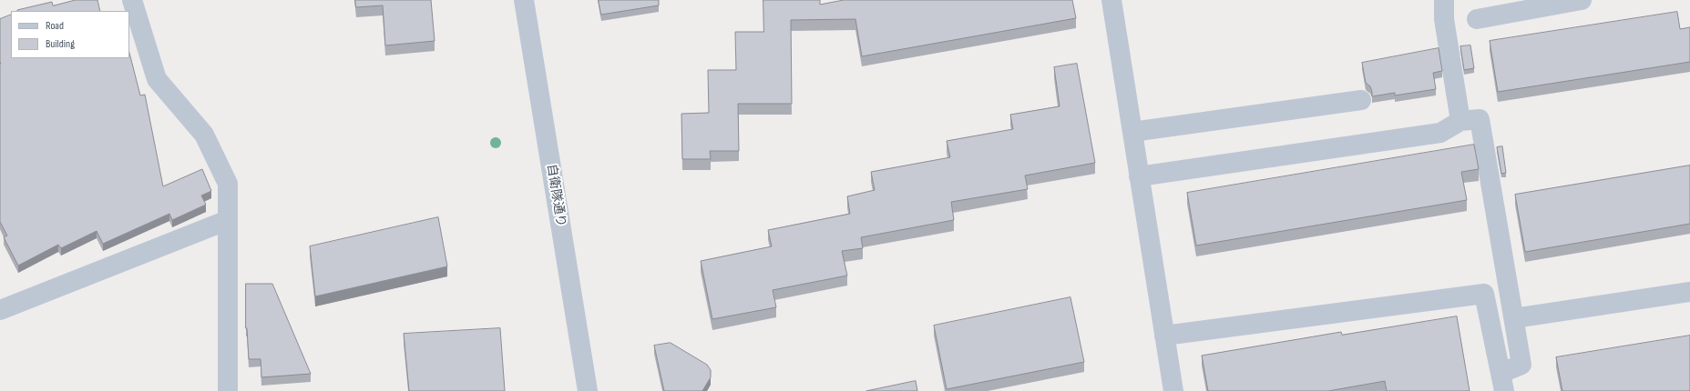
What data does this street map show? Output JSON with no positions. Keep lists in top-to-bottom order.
{
  "streets": {
    "street": ["自衛隊通り"]
  },
  "legend": ["Road", "Building"]
}
